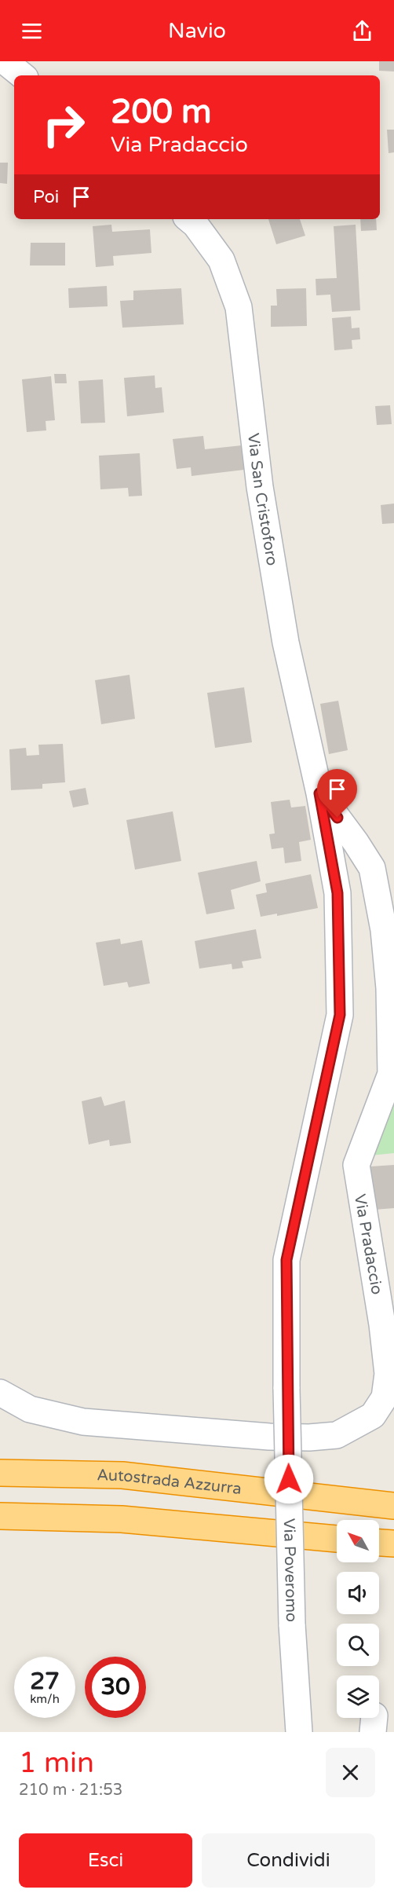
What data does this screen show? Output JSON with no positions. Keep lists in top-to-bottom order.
{
  "streets": {
    "highway": ["Autostrada Azzurra"],
    "street": ["Via San Cristoforo", "Via Pradaccio", "Via Poveromo"]
  },
  "crossings": [
    ["Via San Cristoforo", "Via Pradaccio"],
    ["Via San Cristoforo", "Via Poveromo"],
    ["Via Pradaccio", "Via Poveromo"]
  ],
  "north": "top left",
  "page": {
    "header": "Navio",
    "turn": ["200 m", "Via Pradaccio"],
    "then": "Poi",
    "speed": "27 km/h",
    "limit": "30",
    "heading": ["1 min", "210 m · 21:53"],
    "buttons": ["Esci", "Condividi"]
  }
}
